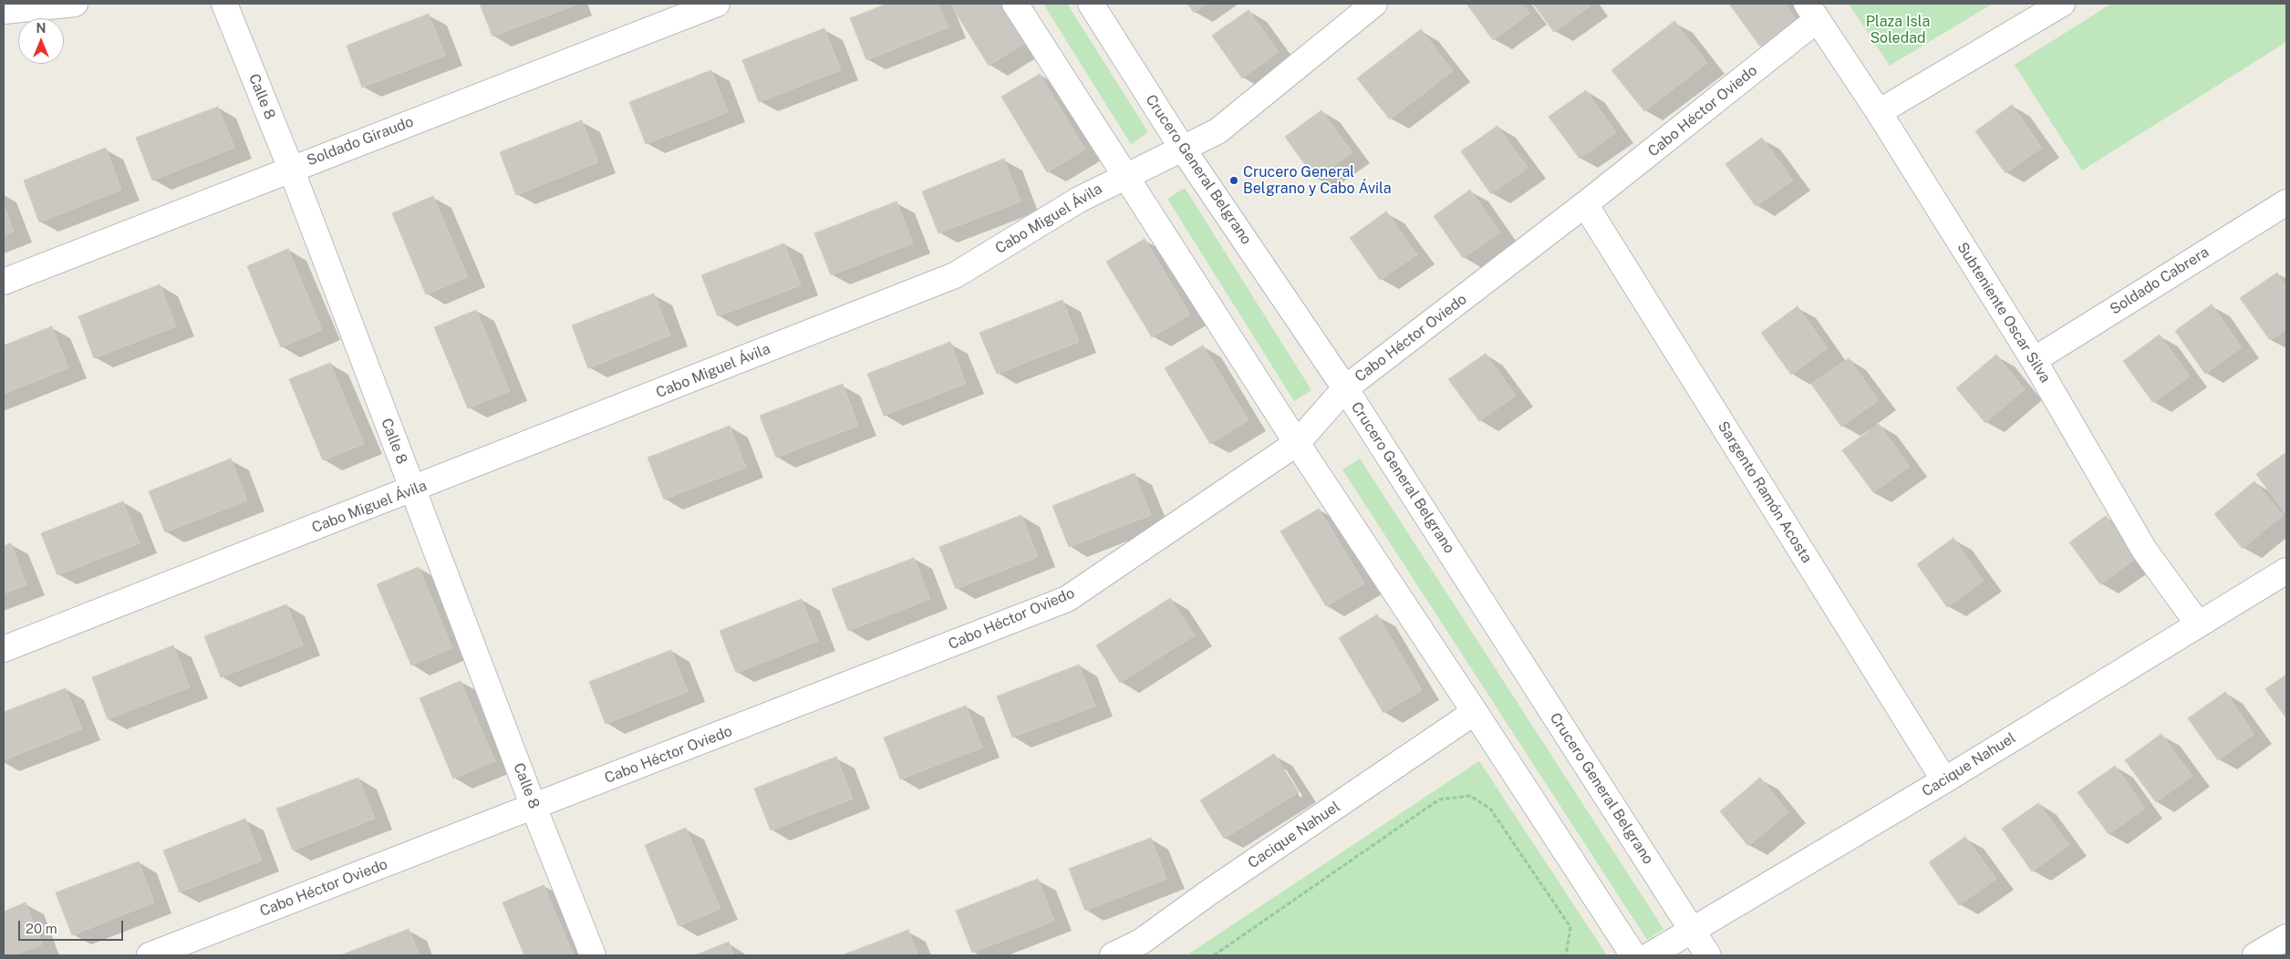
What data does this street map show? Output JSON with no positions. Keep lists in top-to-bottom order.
{
  "streets": {
    "street": [
      "Calle 8",
      "Cabo Héctor Oviedo",
      "Soldado Giraudo",
      "Crucero General Belgrano",
      "Cabo Miguel Ávila",
      "Soldado Cabrera",
      "Subteniente Oscar Silva",
      "Sargento Ramón Acosta",
      "Cacique Nahuel"
    ]
  },
  "crossings": [
    ["Calle 8", "Cabo Héctor Oviedo"],
    ["Calle 8", "Soldado Giraudo"],
    ["Calle 8", "Cabo Miguel Ávila"],
    ["Cabo Héctor Oviedo", "Crucero General Belgrano"],
    ["Cabo Héctor Oviedo", "Subteniente Oscar Silva"],
    ["Cabo Héctor Oviedo", "Sargento Ramón Acosta"],
    ["Crucero General Belgrano", "Cabo Miguel Ávila"],
    ["Crucero General Belgrano", "Cacique Nahuel"],
    ["Soldado Cabrera", "Subteniente Oscar Silva"],
    ["Subteniente Oscar Silva", "Cacique Nahuel"],
    ["Sargento Ramón Acosta", "Cacique Nahuel"]
  ],
  "parks": ["Plaza Isla Soledad"],
  "places": ["Crucero General Belgrano y Cabo Ávila"],
  "scale_bar": "20 m",
  "north": "top"
}
